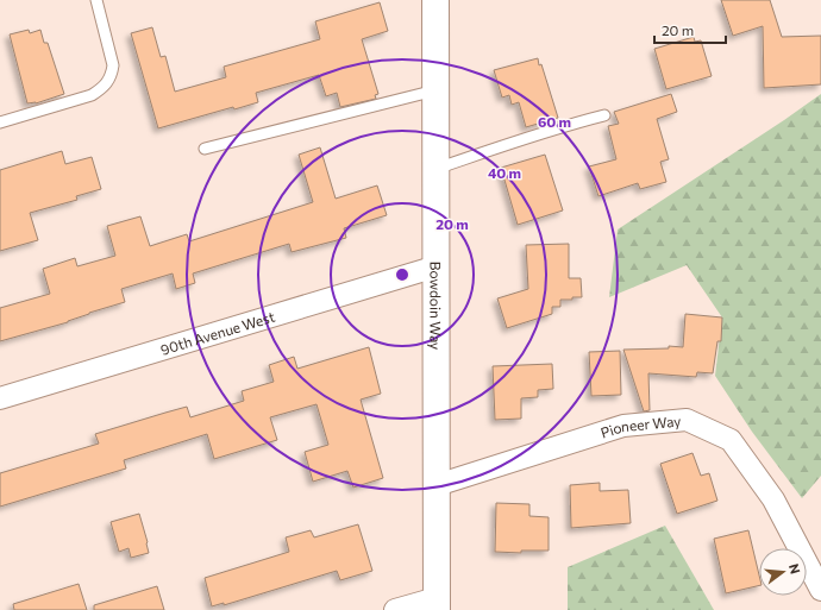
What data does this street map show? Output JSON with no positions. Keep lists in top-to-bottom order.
{
  "streets": {
    "street": ["Bowdoin Way", "90th Avenue West", "Pioneer Way"]
  },
  "crossings": [
    ["Bowdoin Way", "90th Avenue West"],
    ["Bowdoin Way", "Pioneer Way"]
  ],
  "scale_bar": "20 m",
  "north": "right",
  "rings": ["60 m", "40 m", "20 m"]
}
